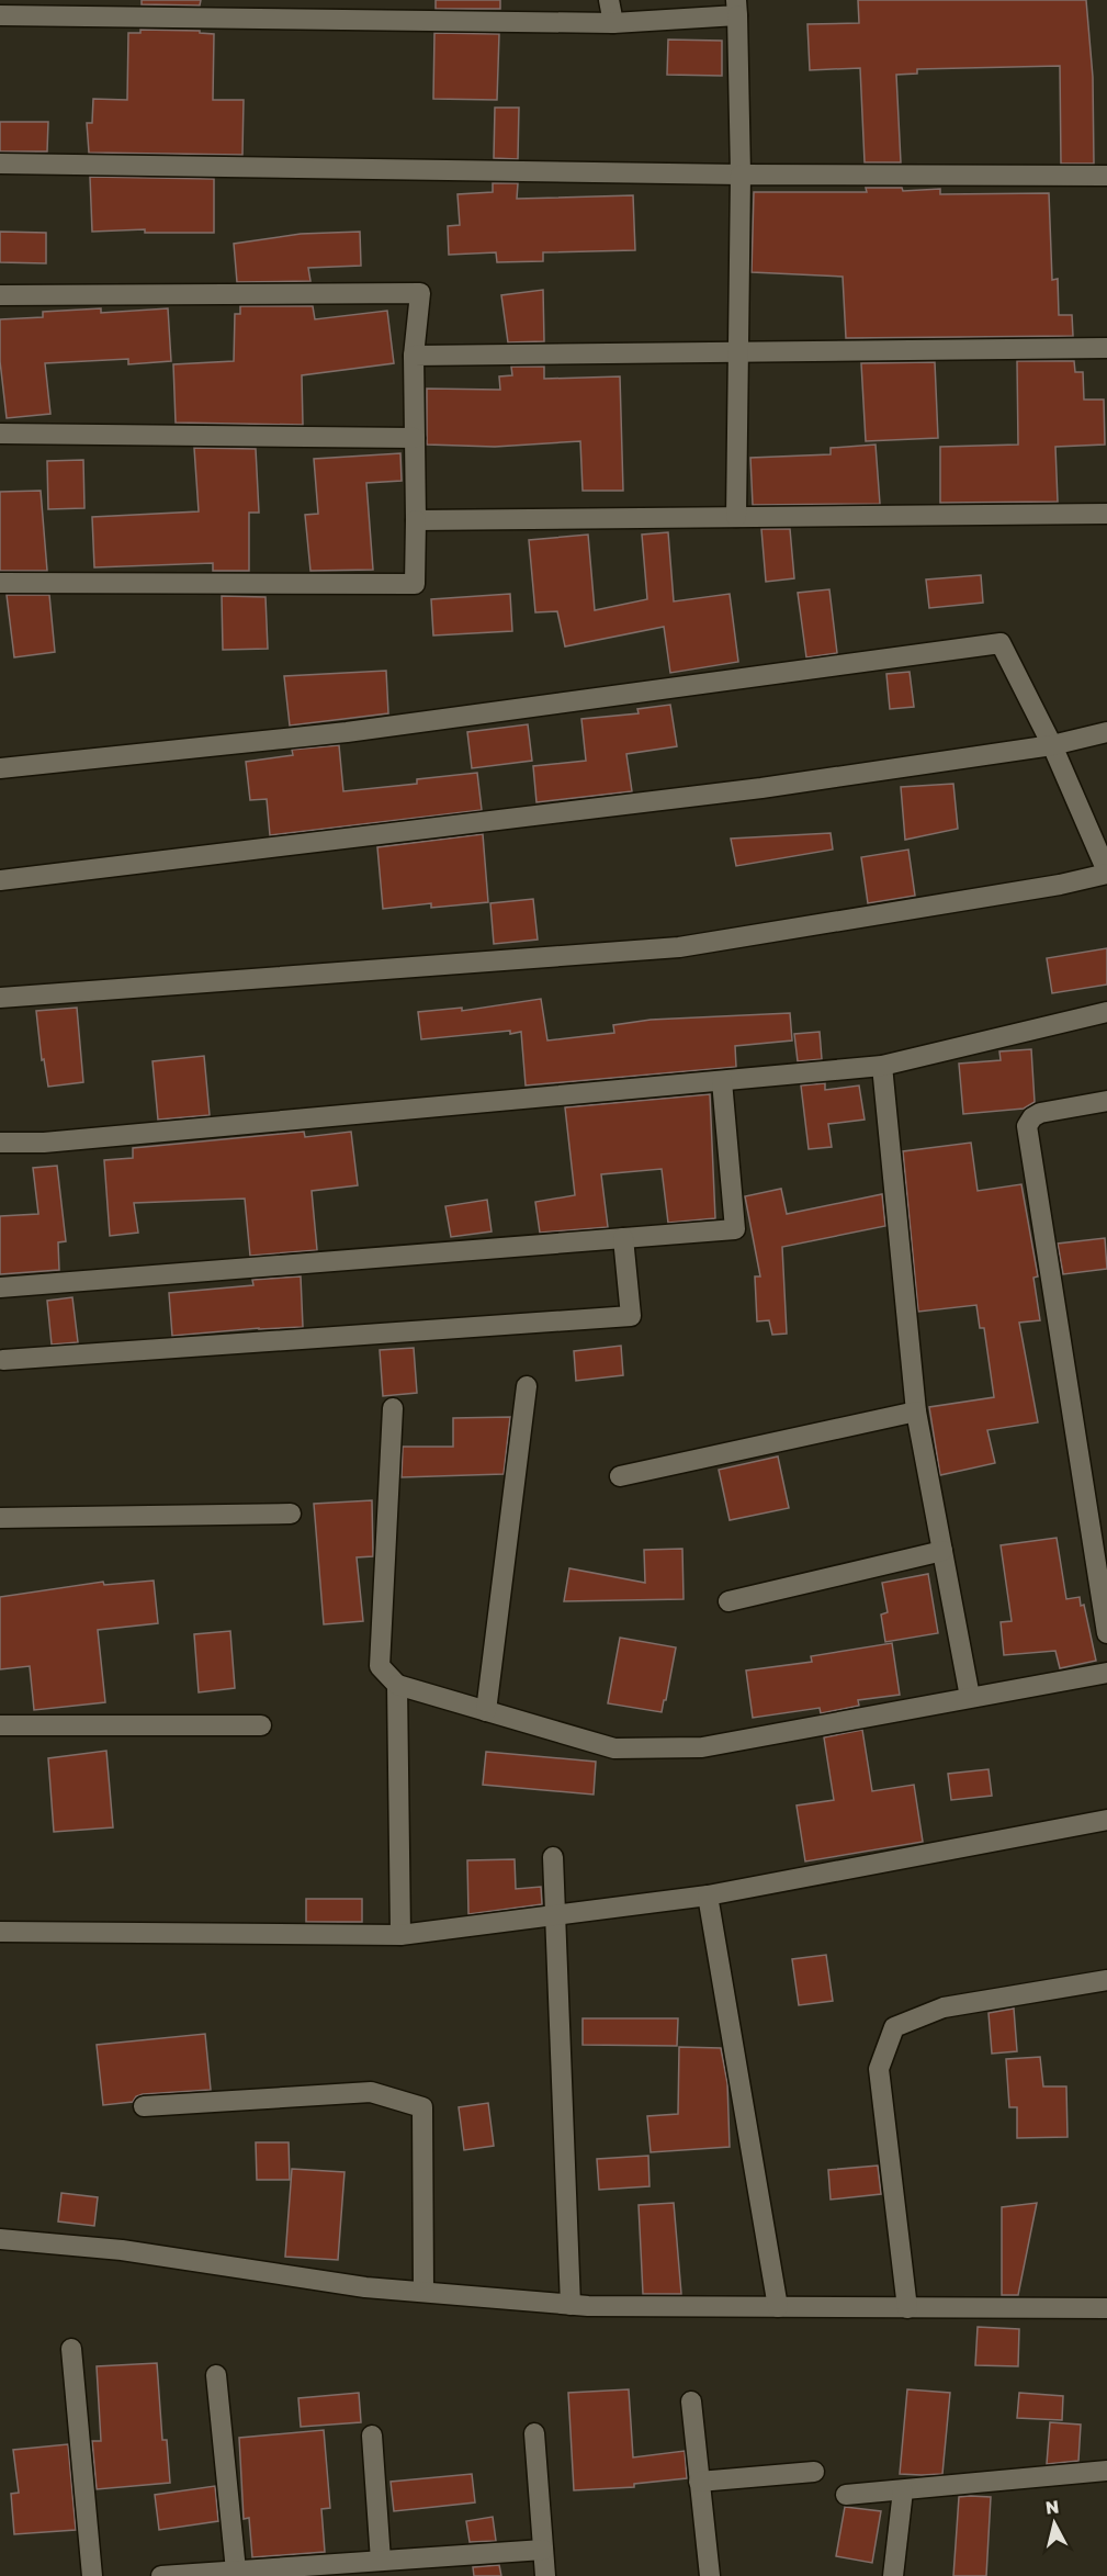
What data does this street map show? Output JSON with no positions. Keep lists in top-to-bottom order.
{
  "north": "top"
}
